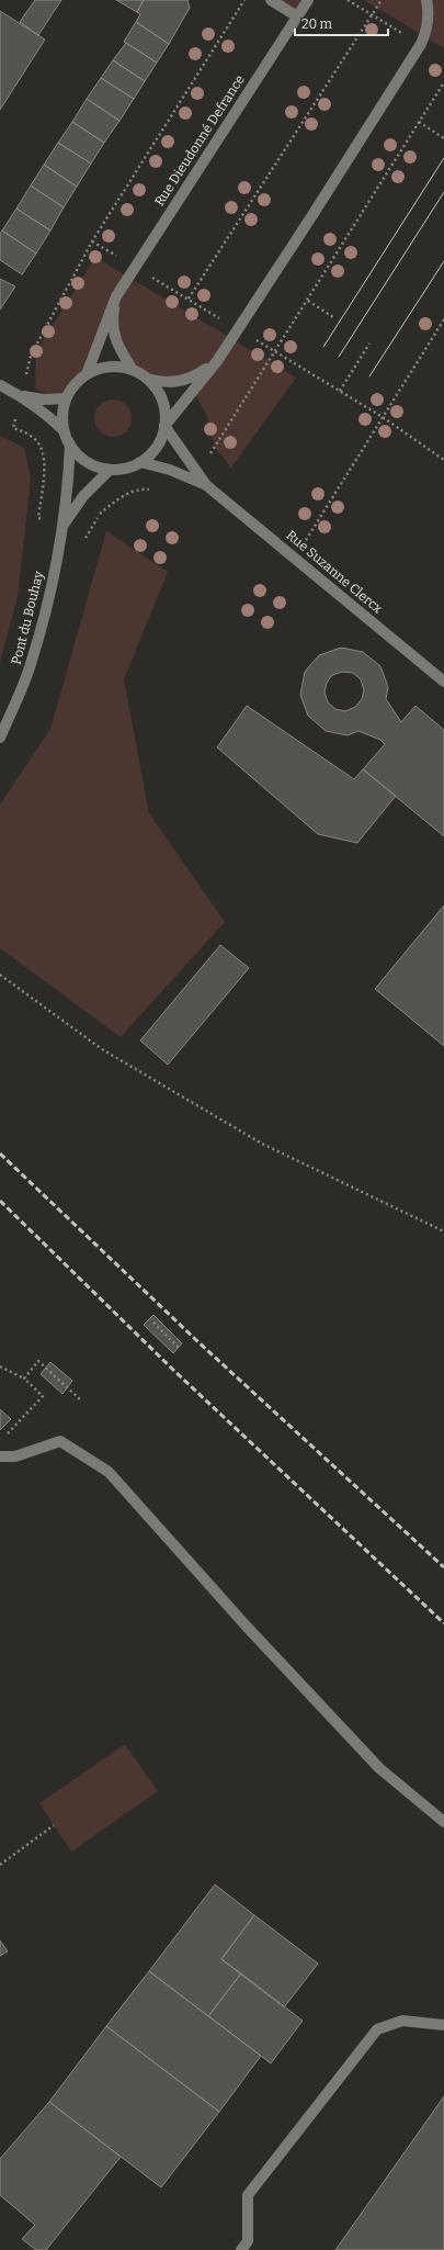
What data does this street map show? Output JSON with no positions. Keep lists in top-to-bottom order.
{
  "streets": {
    "street": ["Rue Dieudonné Defrance", "Rue Suzanne Clercx", "Pont du Bouhay"]
  },
  "crossings": [
    ["Rue Dieudonné Defrance", "Rue Suzanne Clercx"],
    ["Rue Dieudonné Defrance", "Pont du Bouhay"],
    ["Rue Suzanne Clercx", "Pont du Bouhay"]
  ],
  "scale_bar": "20 m"
}
